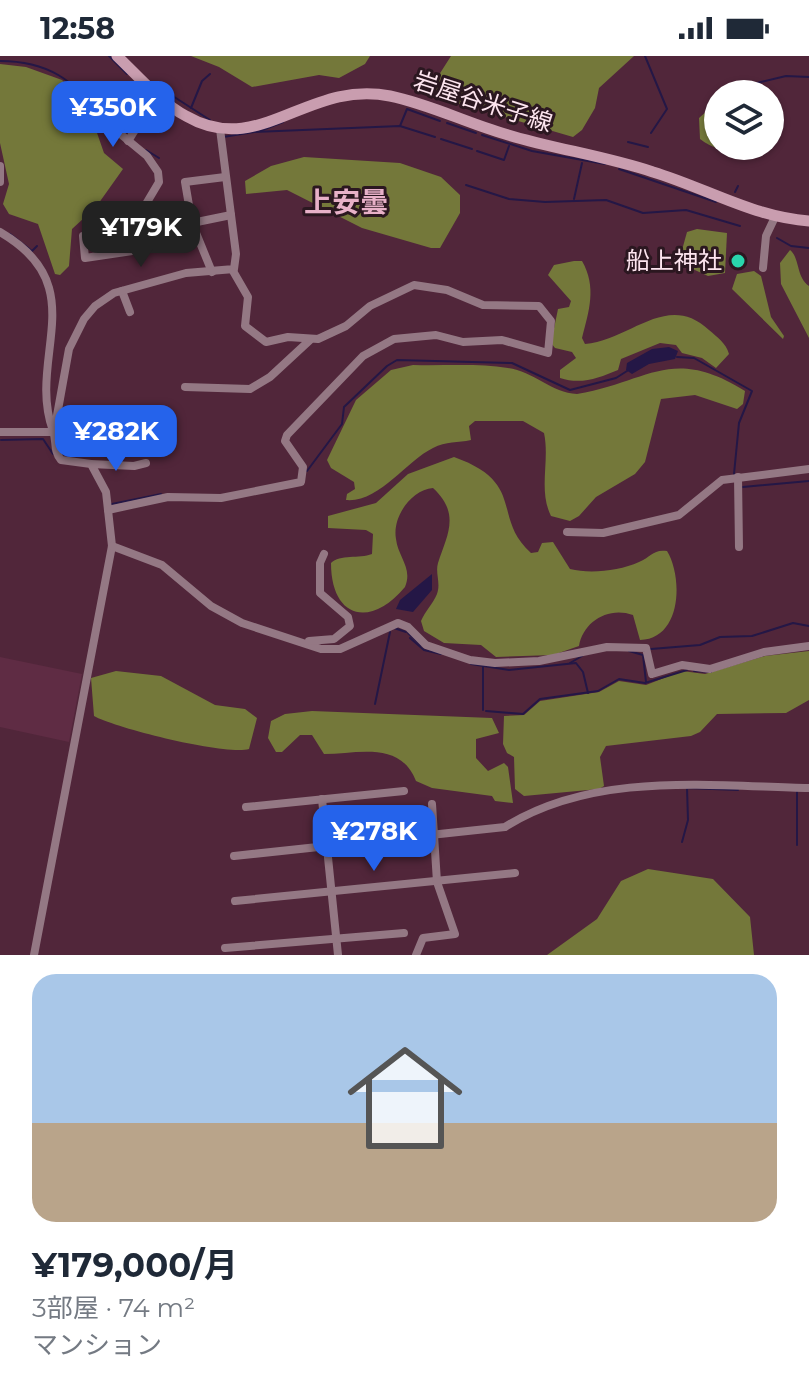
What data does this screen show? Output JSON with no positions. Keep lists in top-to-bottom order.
{
  "streets": {
    "main road": ["岩屋谷米子線"]
  },
  "districts": ["上安曇"],
  "places": ["船上神社"],
  "page": {
    "status": "12:58",
    "price": [
      "¥350K",
      "¥179K",
      "¥282K",
      "¥278K"
    ],
    "list": [
      {
        "name": "¥179,000/月",
        "note": "3部屋 · 74 m² · マンション"
      }
    ]
  }
}
